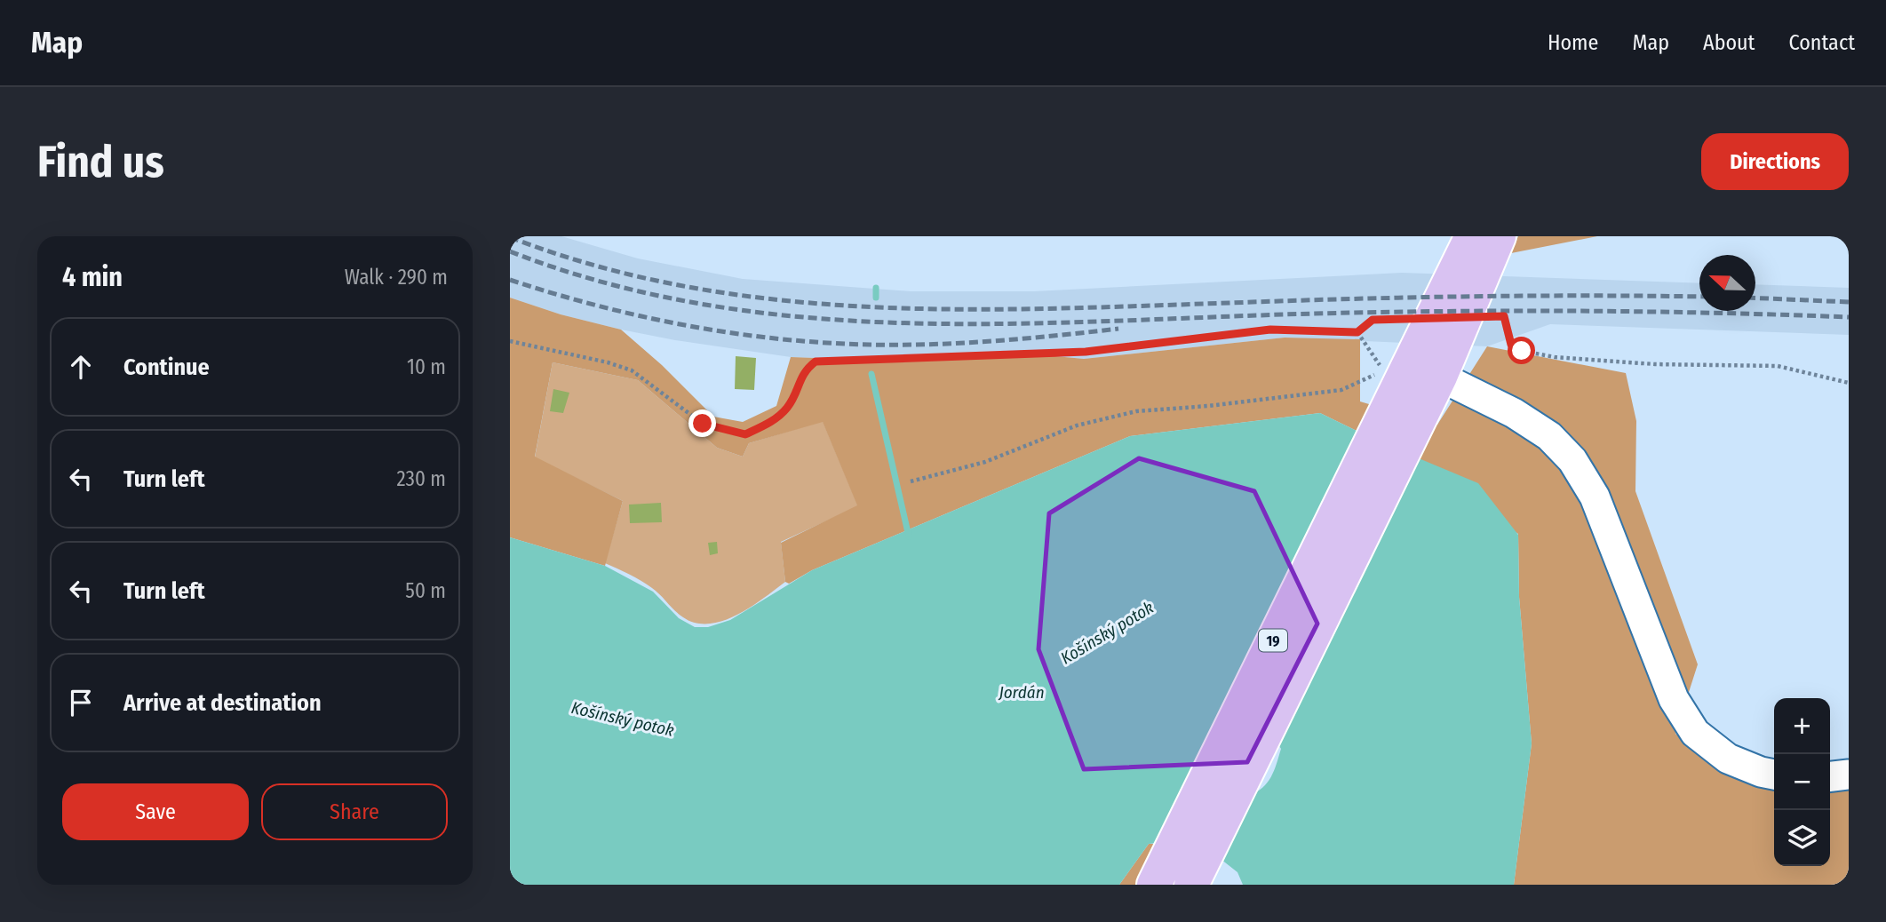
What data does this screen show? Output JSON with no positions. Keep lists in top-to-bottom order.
{
  "streets": {
    "main road": ["19"]
  },
  "water": ["Košínský potok", "Jordán"],
  "north": "left",
  "page": {
    "header": "Map",
    "nav": [
      "Home",
      "Map",
      "About",
      "Contact"
    ],
    "buttons": [
      "Directions",
      ["Save", "Share"]
    ],
    "title": "Find us",
    "heading": ["4 min", "Walk · 290 m"],
    "list": [
      ["Continue", "10 m"],
      ["Turn left", "230 m"],
      ["Turn left", "50 m"],
      "Arrive at destination"
    ],
    "map_buttons": ["+", "−"]
  }
}
